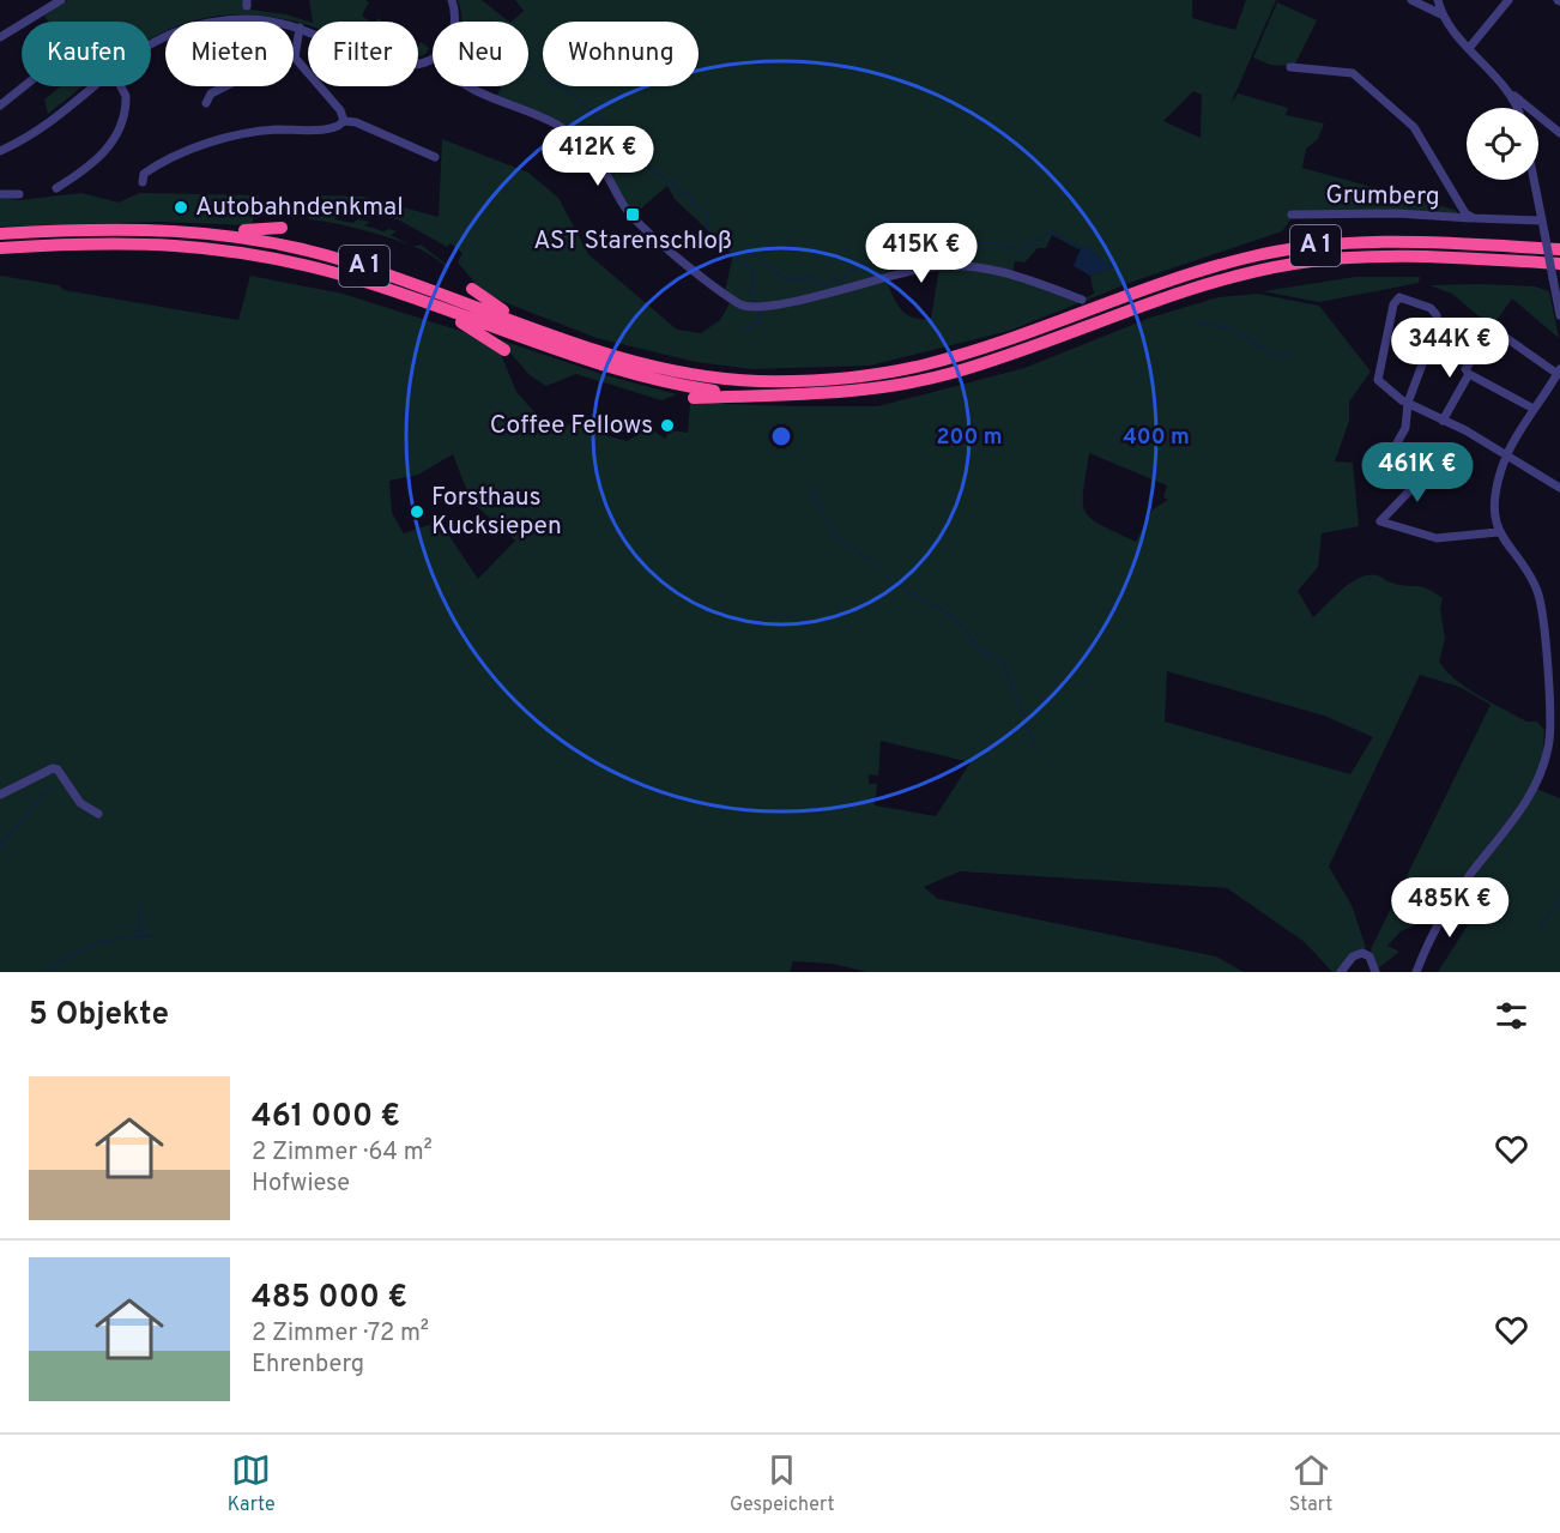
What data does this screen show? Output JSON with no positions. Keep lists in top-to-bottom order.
{
  "streets": {
    "highway": ["A 1"],
    "street": ["Grumberg"]
  },
  "places": {
    "other": ["Autobahndenkmal", "Coffee Fellows", "Forsthaus Kucksiepen"],
    "transit": ["AST Starenschloß"]
  },
  "page": {
    "chip": [
      "Kaufen",
      "Mieten",
      "Filter",
      "Neu",
      "Wohnung"
    ],
    "price": [
      "412K €",
      "415K €",
      "344K €",
      "461K €",
      "485K €"
    ],
    "heading": "5 Objekte",
    "list": [
      {
        "name": "461 000 €",
        "note": "2 Zimmer · 64 m² · Hofwiese"
      },
      {
        "name": "485 000 €",
        "note": "2 Zimmer · 72 m² · Ehrenberg"
      }
    ],
    "tabs": ["Karte", "Gespeichert", "Start"]
  },
  "rings": ["200 m", "400 m"]
}
